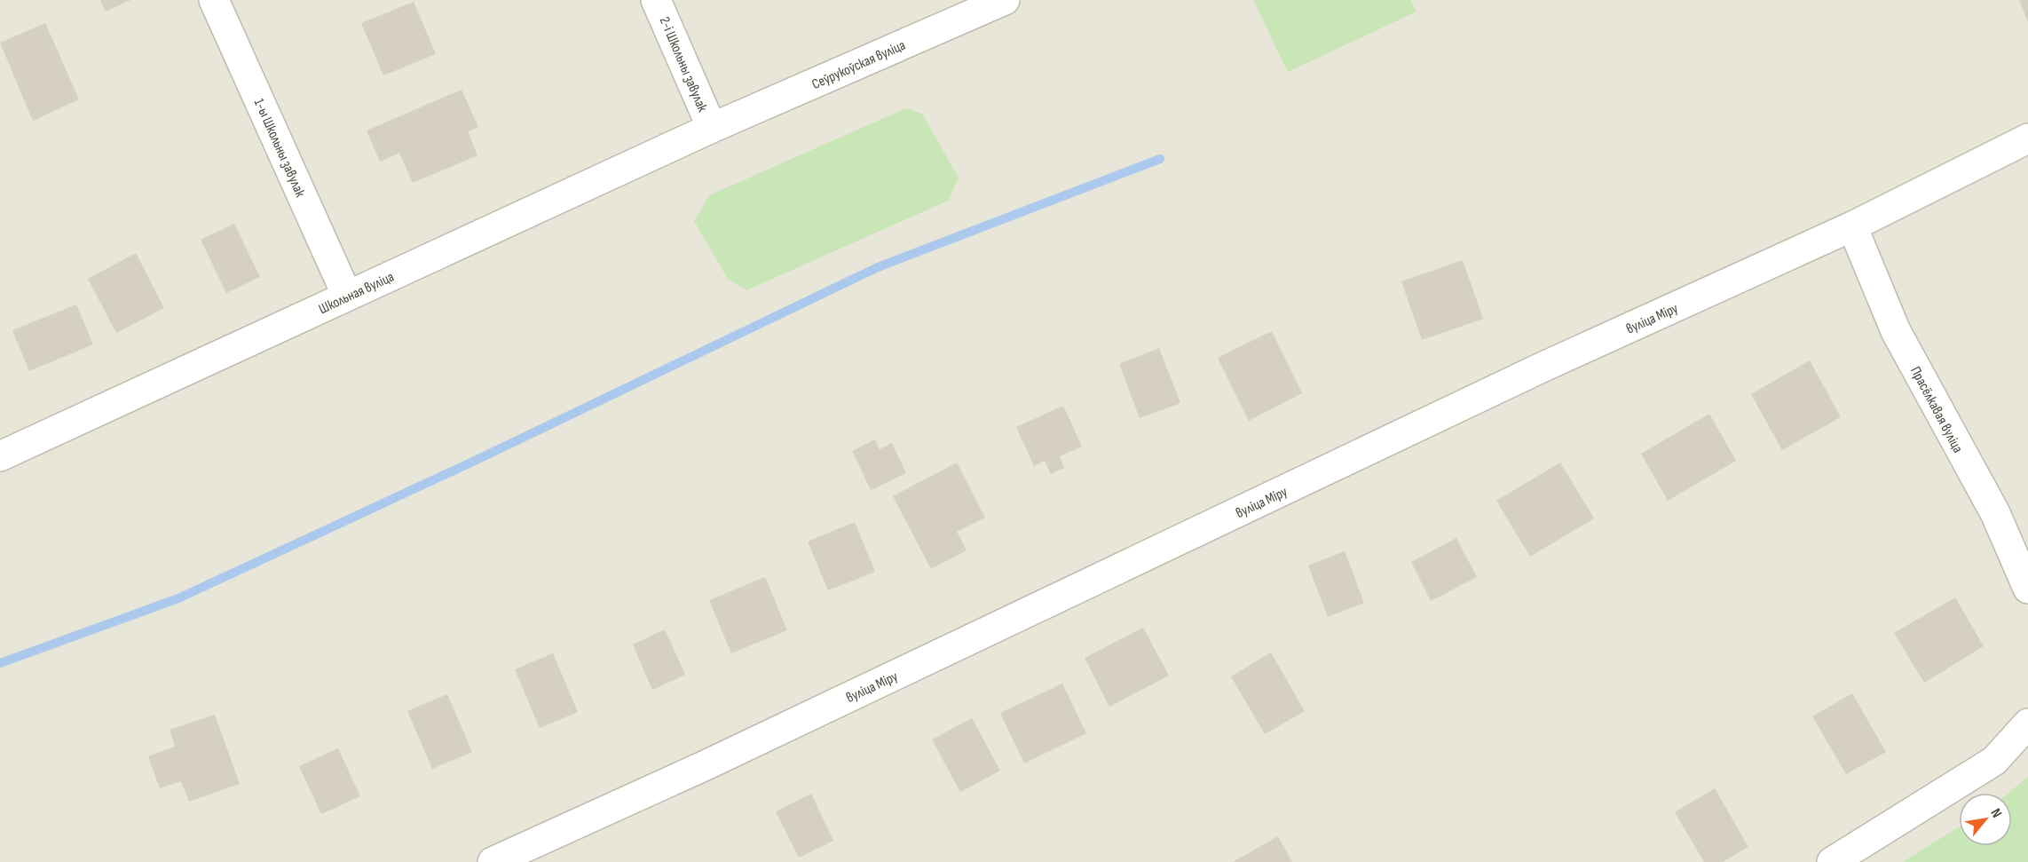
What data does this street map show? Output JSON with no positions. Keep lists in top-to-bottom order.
{
  "streets": {
    "street": [
      "2-і Школьны завулак",
      "Сеўрукоўская вуліца",
      "1-ы Школьны завулак",
      "Школьная вуліца",
      "вуліца Міру",
      "Прасёлкавая вуліца"
    ]
  },
  "crossings": [
    ["2-і Школьны завулак", "Сеўрукоўская вуліца"],
    ["2-і Школьны завулак", "Школьная вуліца"],
    ["Сеўрукоўская вуліца", "Школьная вуліца"],
    ["1-ы Школьны завулак", "Школьная вуліца"],
    ["вуліца Міру", "Прасёлкавая вуліца"]
  ],
  "north": "top right"
}
